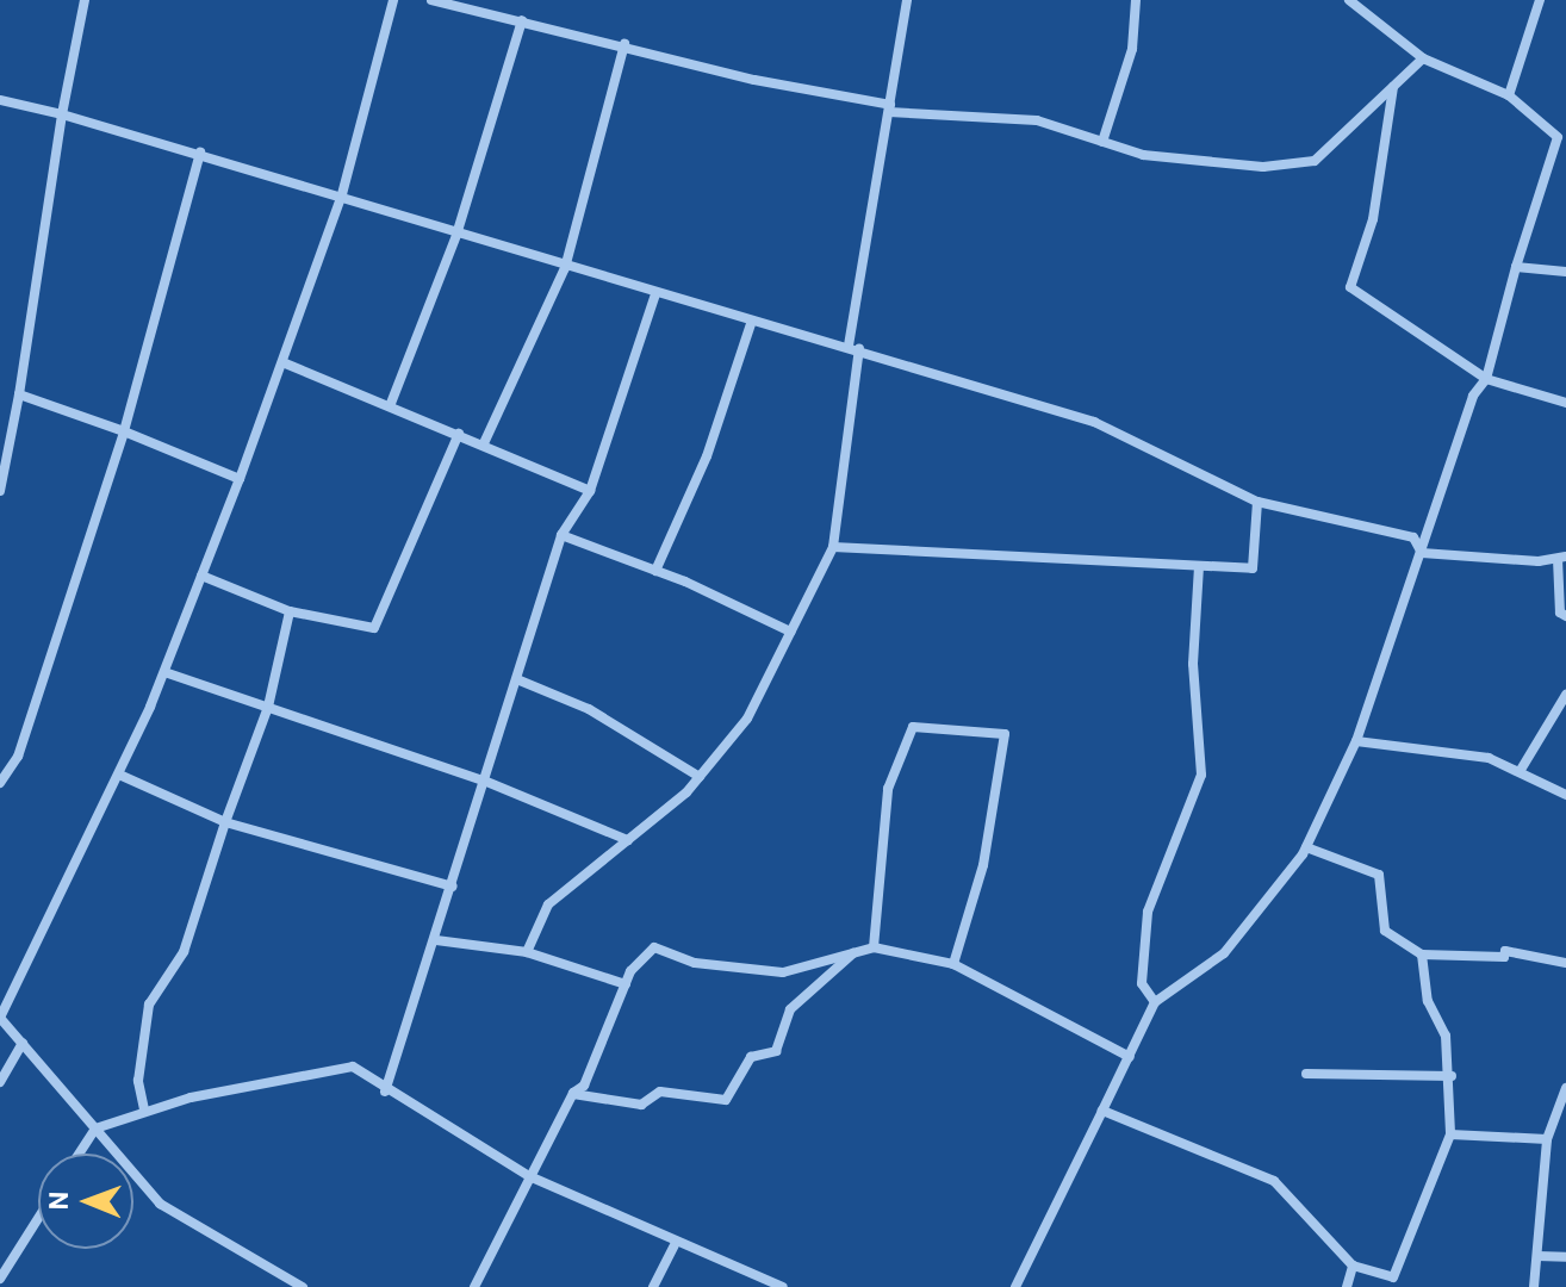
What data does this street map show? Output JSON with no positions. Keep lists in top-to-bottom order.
{
  "north": "left"
}
